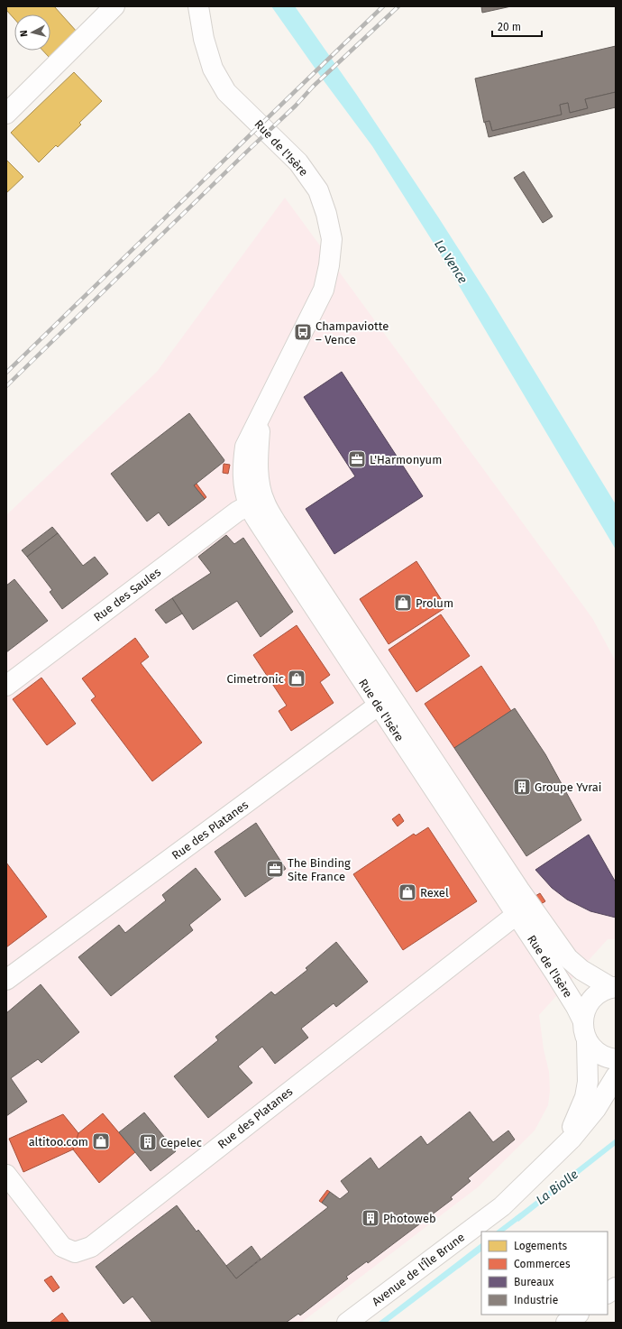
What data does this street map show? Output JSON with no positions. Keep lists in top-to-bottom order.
{
  "streets": {
    "main road": [
      "Rue de l'Isère",
      "Rue des Saules",
      "Rue des Platanes",
      "Avenue de l'Île Brune"
    ]
  },
  "crossings": [
    ["Rue de l'Isère", "Rue des Saules"],
    ["Rue de l'Isère", "Rue des Platanes"],
    ["Rue de l'Isère", "Avenue de l'Île Brune"]
  ],
  "water": ["La Vence", "La Biolle"],
  "places": {
    "bus stop": ["Champaviotte – Vence"],
    "office": ["L'Harmonyum", "The Binding Site France"],
    "shop": [
      "Prolum",
      "Cimetronic",
      "Rexel",
      "altitoo.com"
    ],
    "building": ["Groupe Yvrai", "Cepelec", "Photoweb"]
  },
  "legend": [
    "Logements",
    "Commerces",
    "Bureaux",
    "Industrie"
  ],
  "scale_bar": "20 m",
  "north": "left"
}
